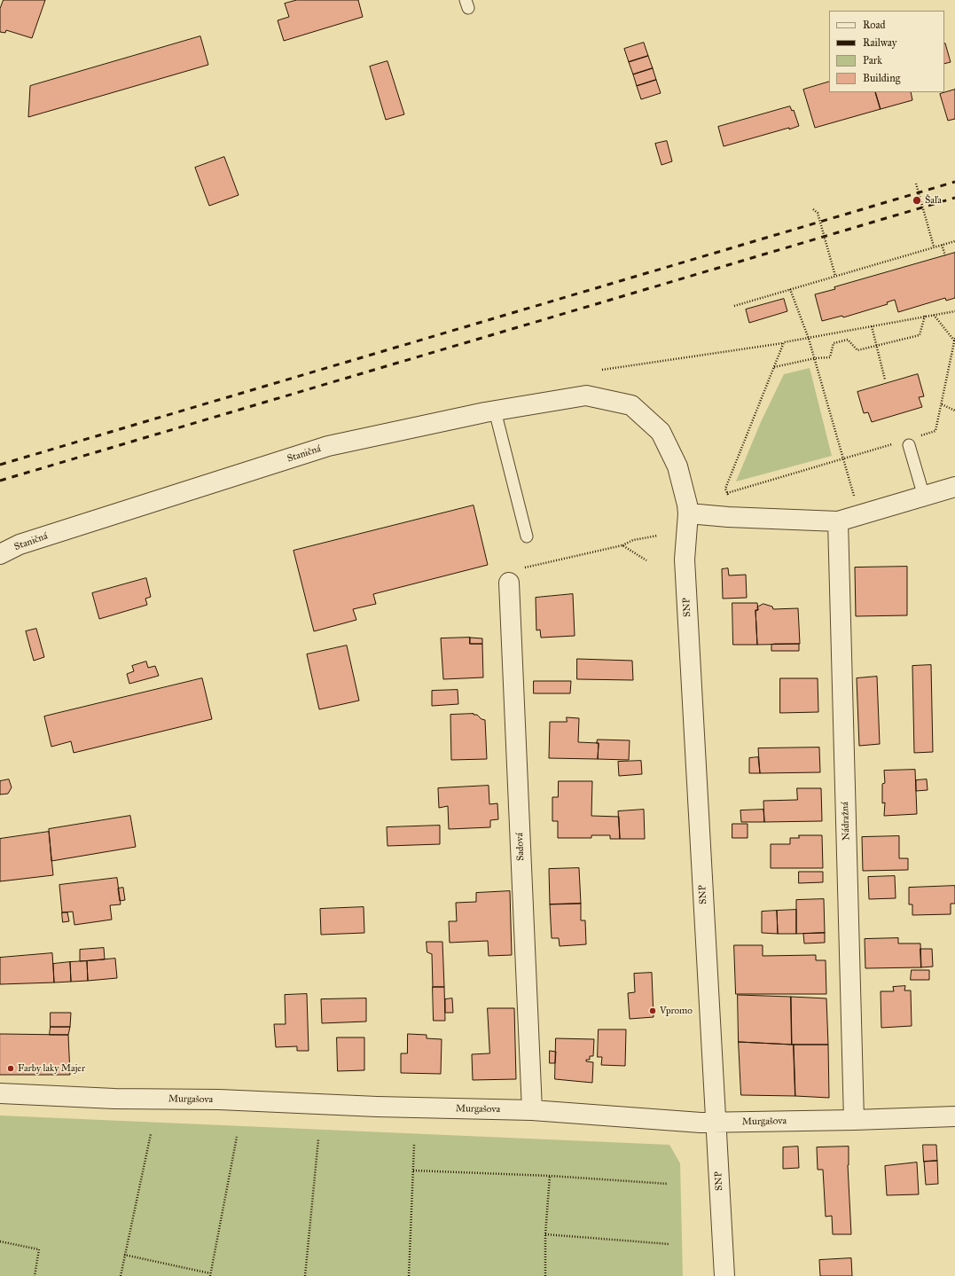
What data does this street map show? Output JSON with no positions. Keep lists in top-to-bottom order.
{
  "streets": {
    "street": [
      "Staničná",
      "SNP",
      "Nádražná",
      "Sadová",
      "Murgašova"
    ]
  },
  "crossings": [
    ["Staničná", "SNP"],
    ["SNP", "Murgašova"],
    ["Nádražná", "Murgašova"],
    ["Sadová", "Murgašova"]
  ],
  "places": ["Šaľa", "Vpromo", "Farby laky Majer"],
  "legend": [
    "Road",
    "Railway",
    "Park",
    "Building"
  ]
}
